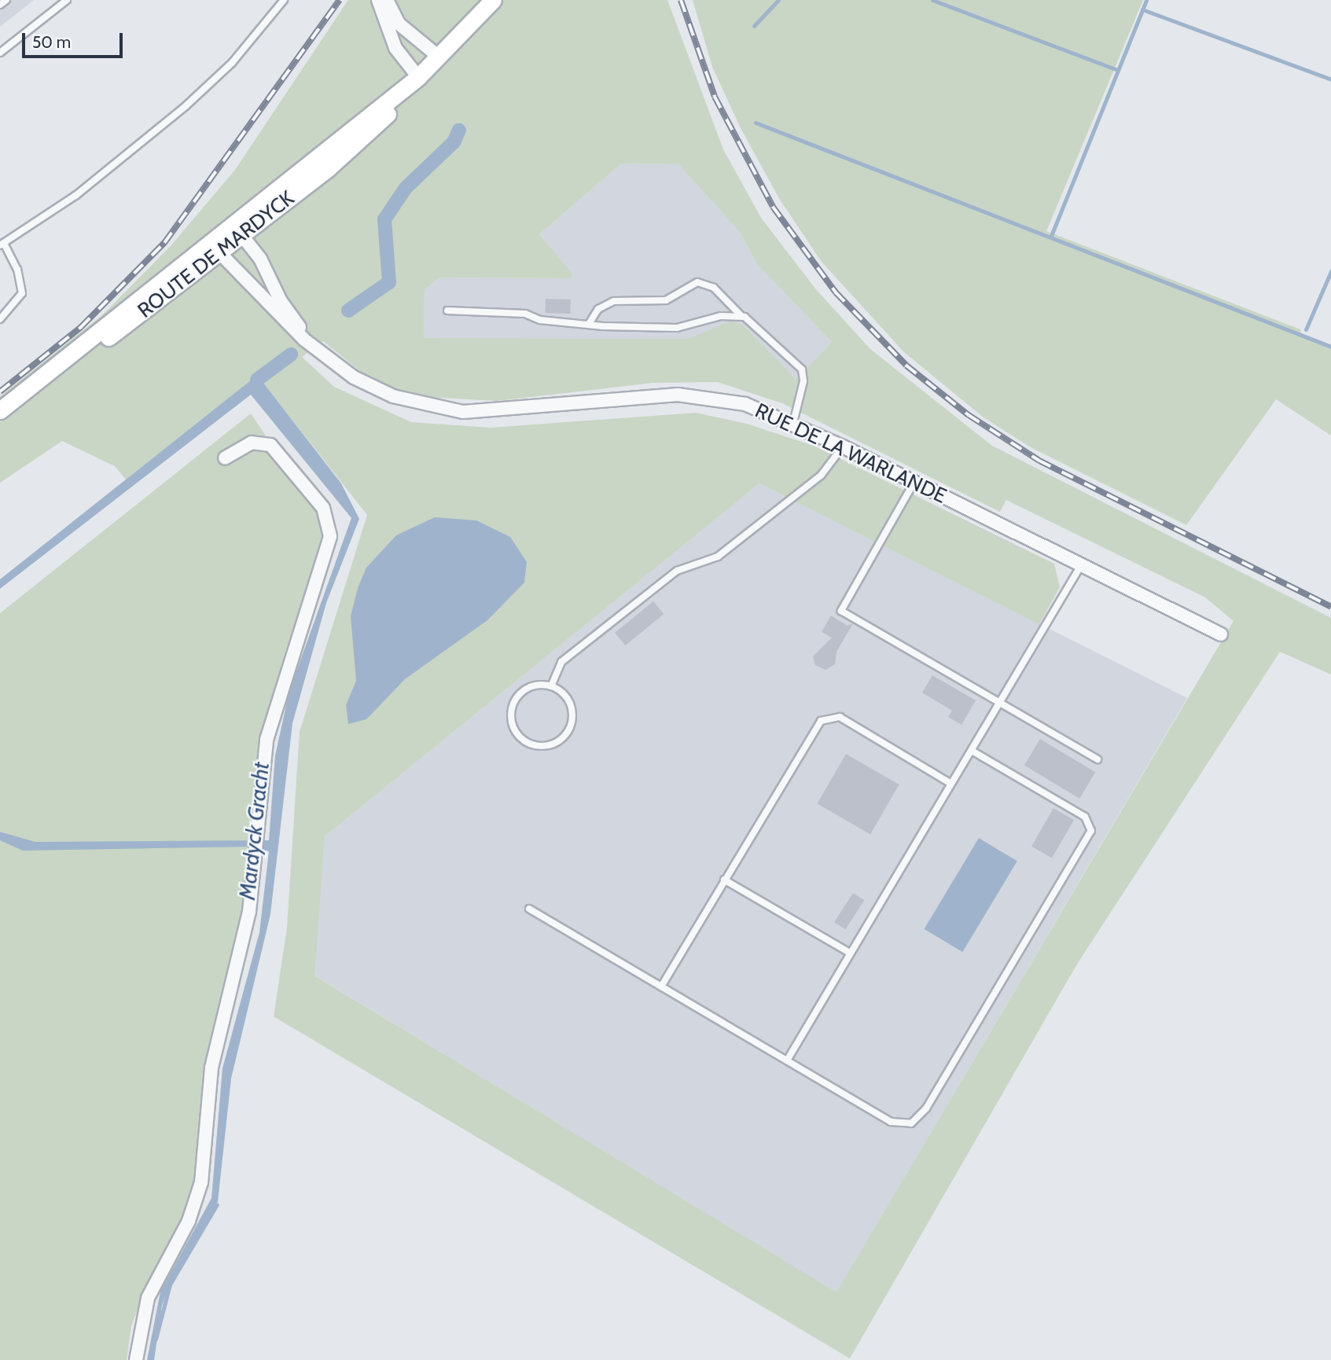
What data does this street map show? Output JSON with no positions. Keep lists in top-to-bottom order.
{
  "streets": {
    "main road": ["ROUTE DE MARDYCK"],
    "street": ["RUE DE LA WARLANDE"]
  },
  "crossings": [
    ["ROUTE DE MARDYCK", "RUE DE LA WARLANDE"]
  ],
  "water": ["Mardyck Gracht"],
  "scale_bar": "50 m"
}
